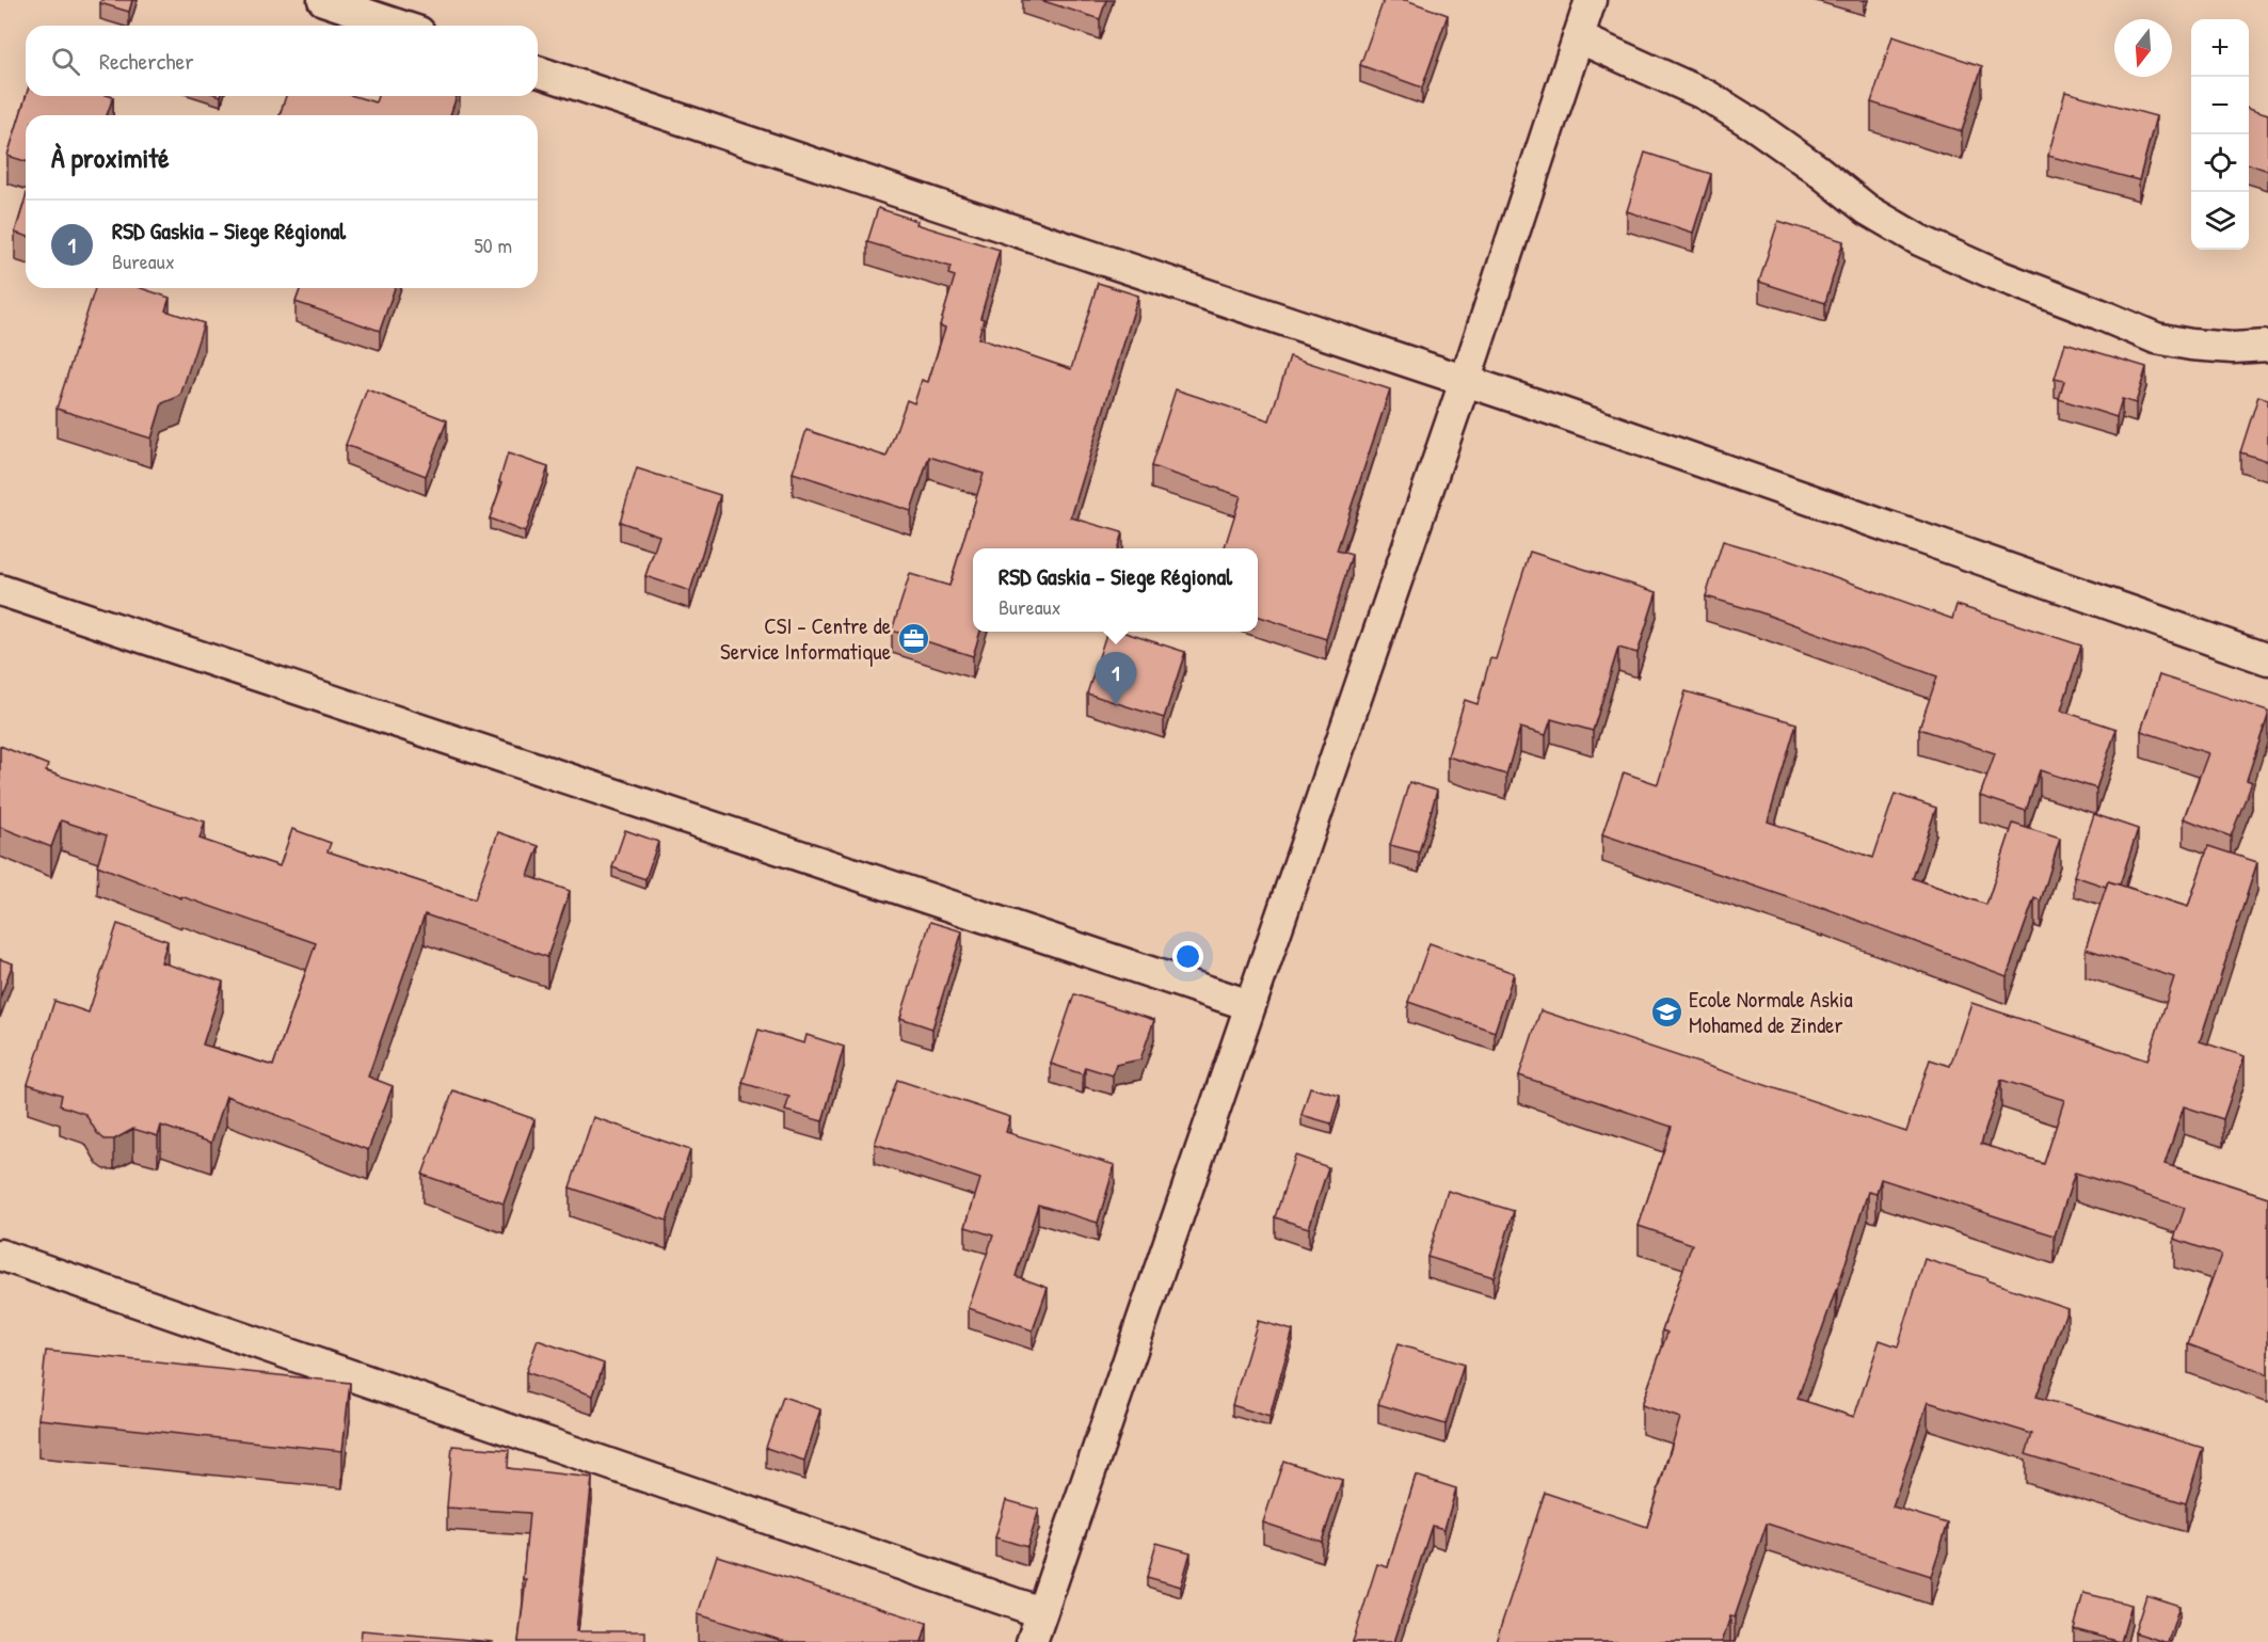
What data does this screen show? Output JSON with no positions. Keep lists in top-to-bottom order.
{
  "places": {
    "office": ["CSI - Centre de Service Informatique"],
    "school or university": ["Ecole Normale Askia Mohamed de Zinder"]
  },
  "north": "bottom",
  "page": {
    "map_buttons": ["+", "−"],
    "search": "Rechercher",
    "heading": "À proximité",
    "list": [
      {
        "mark": "1",
        "name": "RSD Gaskia - Siege Régional",
        "note": "Bureaux",
        "value": "50 m"
      }
    ],
    "popup": ["RSD Gaskia - Siege Régional", "Bureaux"],
    "pins": "1"
  }
}
